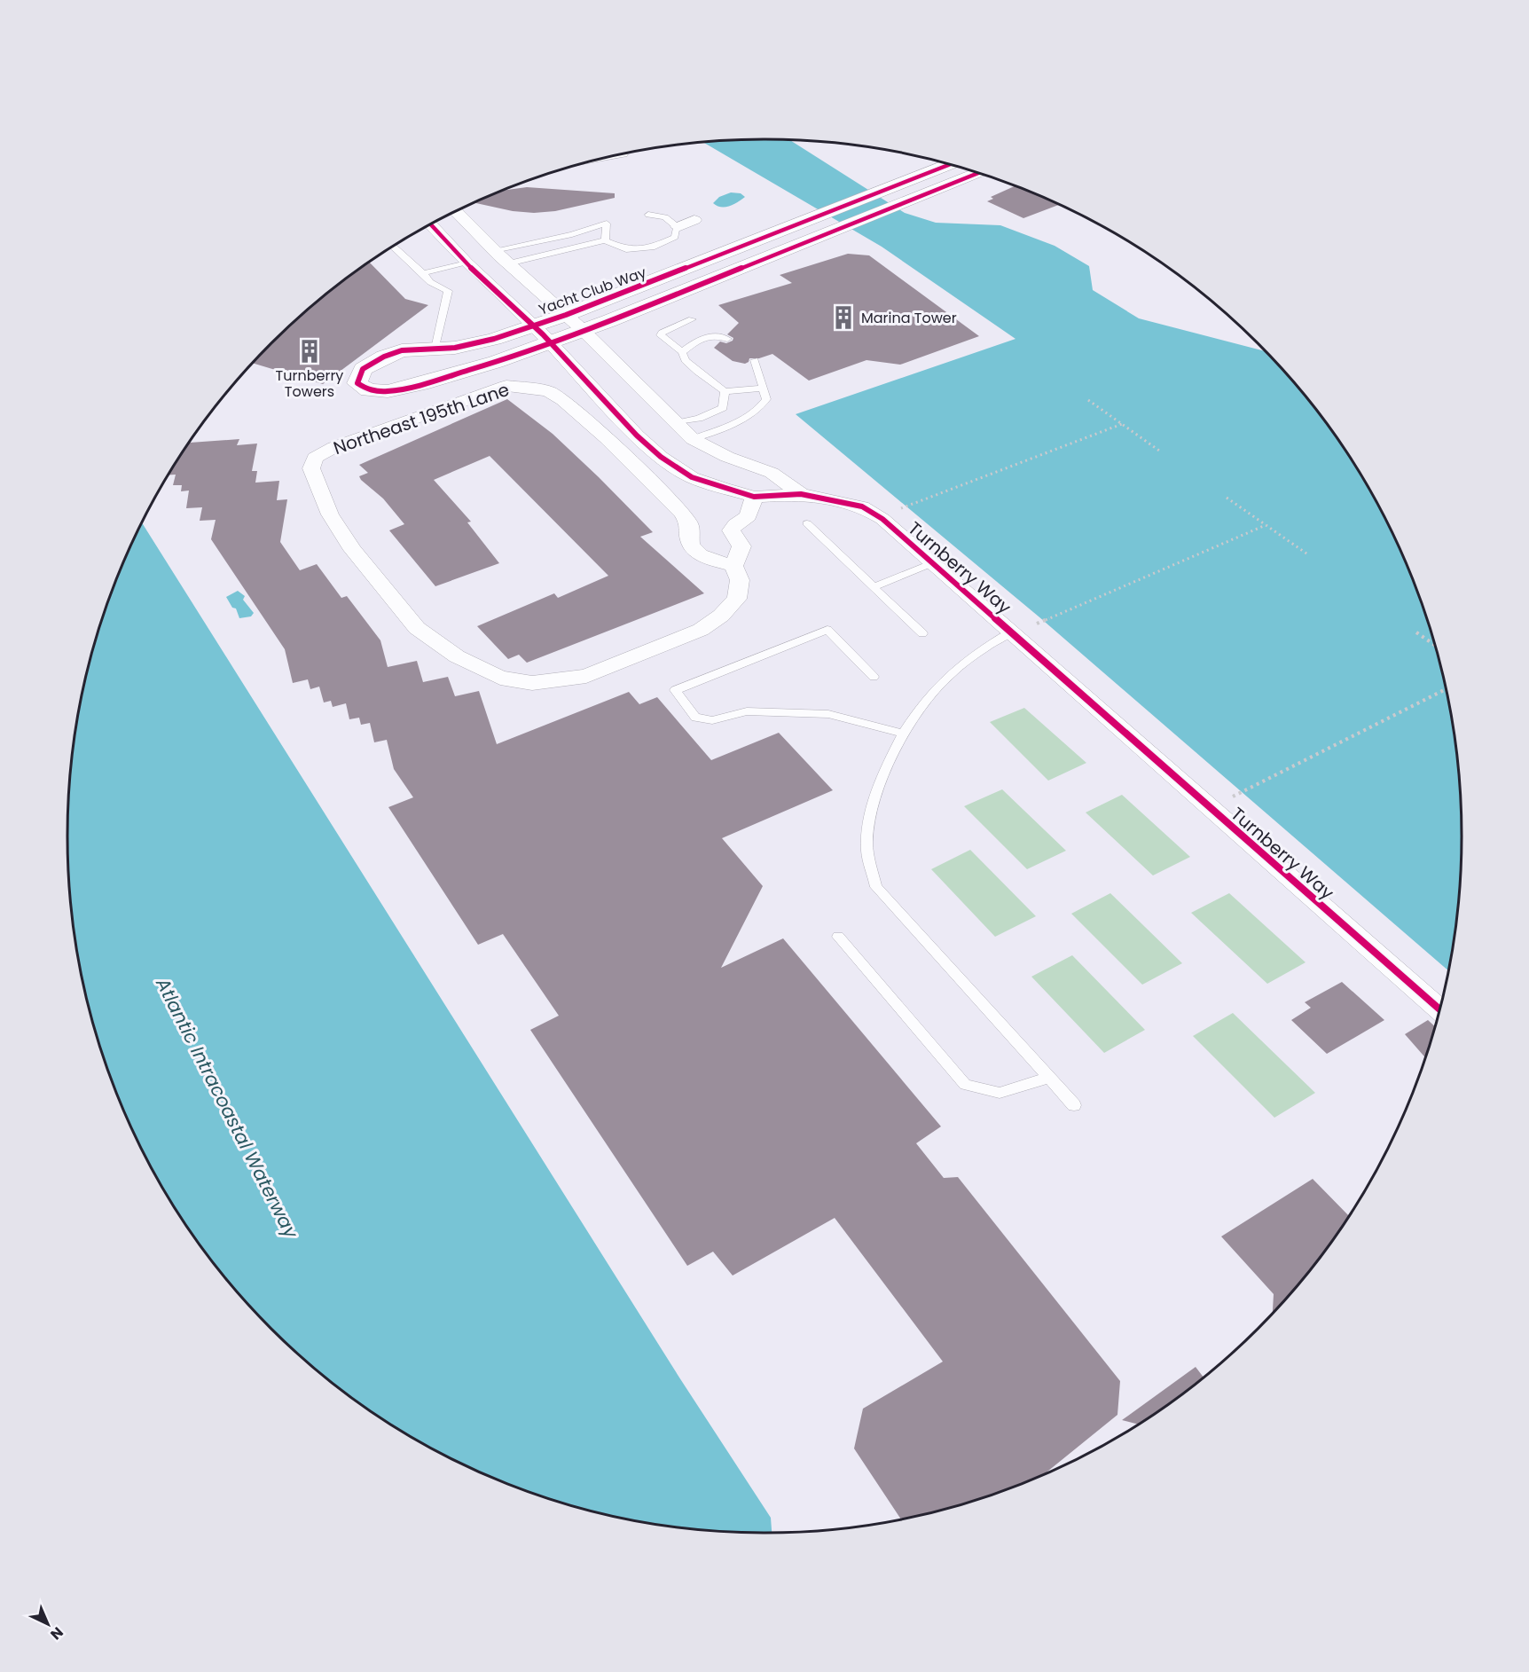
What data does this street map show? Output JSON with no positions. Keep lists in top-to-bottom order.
{
  "streets": {
    "street": ["Yacht Club Way", "Northeast 195th Lane", "Turnberry Way"]
  },
  "crossings": [
    ["Yacht Club Way", "Turnberry Way"],
    ["Northeast 195th Lane", "Turnberry Way"]
  ],
  "water": ["Atlantic Intracoastal Waterway"],
  "places": {
    "building": ["Marina Tower", "Turnberry Towers"]
  },
  "north": "bottom right"
}
